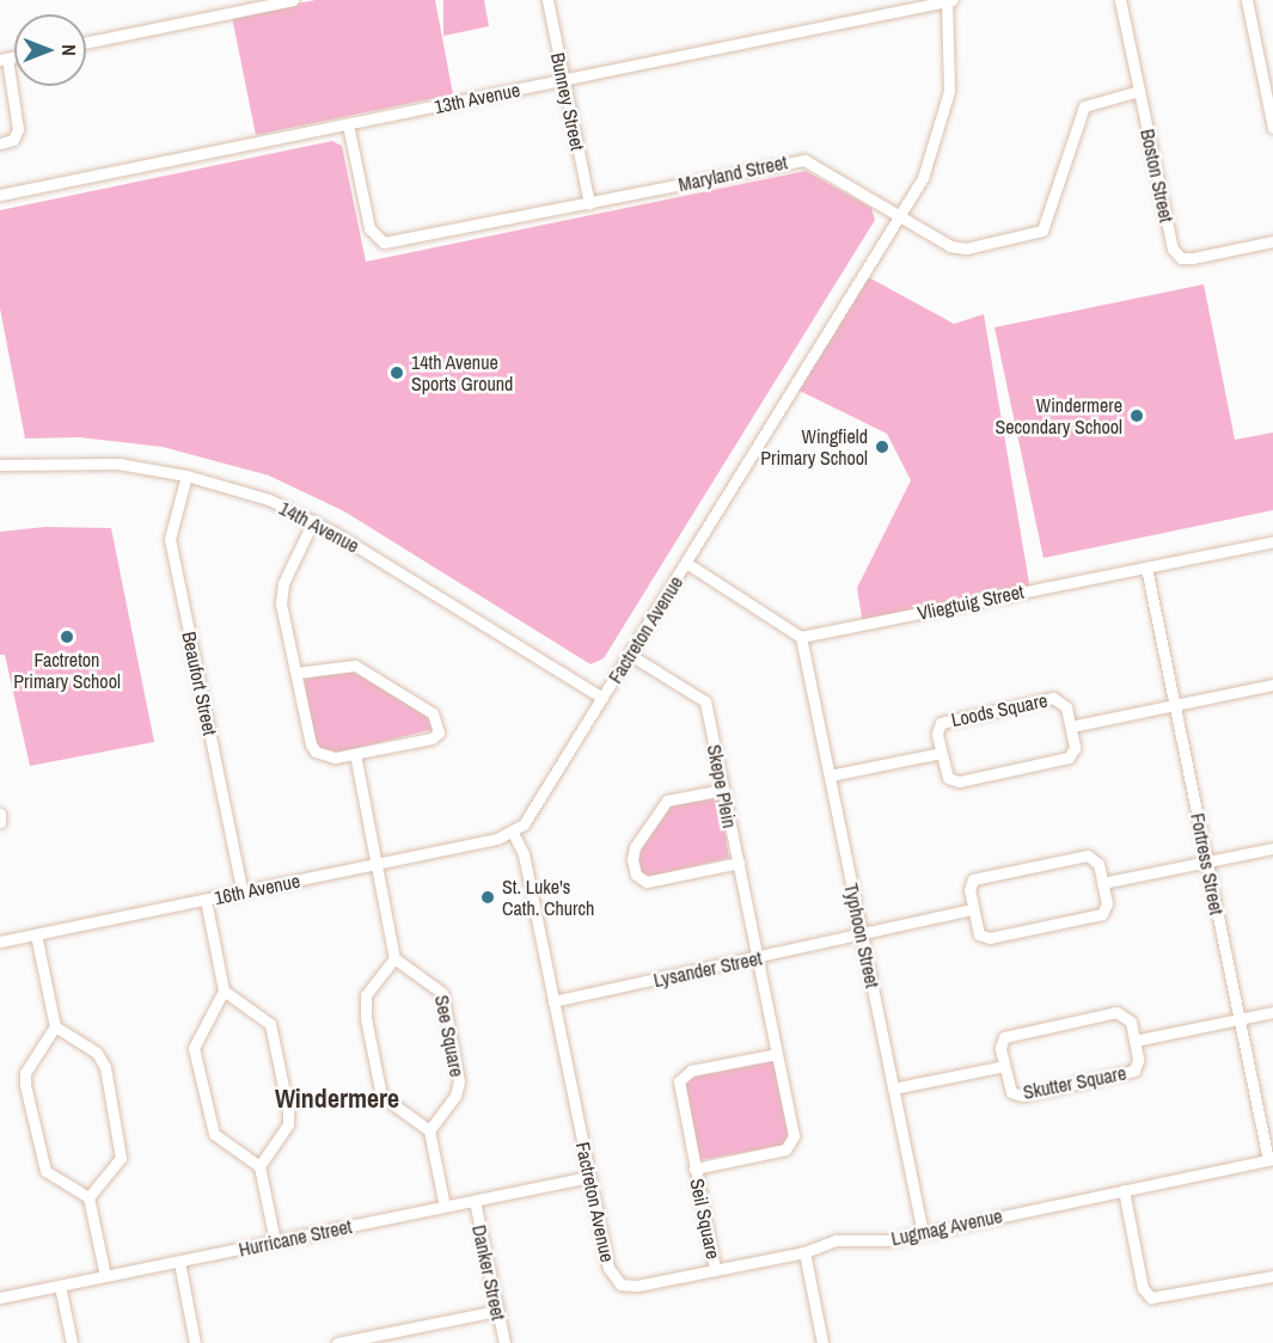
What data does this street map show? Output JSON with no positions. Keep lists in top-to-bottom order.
{
  "streets": {
    "street": [
      "13th Avenue",
      "Bunney Street",
      "Maryland Street",
      "Boston Street",
      "14th Avenue",
      "Vliegtuig Street",
      "Factreton Avenue",
      "Beaufort Street",
      "Loods Square",
      "Skepe Plein",
      "Fortress Street",
      "16th Avenue",
      "Typhoon Street",
      "Lysander Street",
      "See Square",
      "Skutter Square",
      "Seil Square",
      "Lugmag Avenue",
      "Hurricane Street",
      "Danker Street"
    ]
  },
  "crossings": [
    ["13th Avenue", "Bunney Street"],
    ["13th Avenue", "Maryland Street"],
    ["13th Avenue", "Factreton Avenue"],
    ["Bunney Street", "Maryland Street"],
    ["Maryland Street", "Boston Street"],
    ["Maryland Street", "Factreton Avenue"],
    ["14th Avenue", "Factreton Avenue"],
    ["14th Avenue", "Beaufort Street"],
    ["Vliegtuig Street", "Fortress Street"],
    ["Vliegtuig Street", "Typhoon Street"],
    ["Factreton Avenue", "Skepe Plein"],
    ["Factreton Avenue", "16th Avenue"],
    ["Factreton Avenue", "Lysander Street"],
    ["Factreton Avenue", "Lugmag Avenue"],
    ["Factreton Avenue", "Hurricane Street"],
    ["Beaufort Street", "16th Avenue"],
    ["Loods Square", "Fortress Street"],
    ["Loods Square", "Typhoon Street"],
    ["Skepe Plein", "Lysander Street"],
    ["Skepe Plein", "Seil Square"],
    ["Fortress Street", "Skutter Square"],
    ["Fortress Street", "Lugmag Avenue"],
    ["Typhoon Street", "Lysander Street"],
    ["Typhoon Street", "Skutter Square"],
    ["Typhoon Street", "Lugmag Avenue"],
    ["Lysander Street", "Seil Square"],
    ["Seil Square", "Lugmag Avenue"],
    ["Hurricane Street", "Danker Street"]
  ],
  "districts": ["Windermere"],
  "places": [
    "14th Avenue Sports Ground",
    "Windermere Secondary School",
    "Wingfield Primary School",
    "Factreton Primary School",
    "St. Luke's Cath. Church"
  ],
  "north": "right"
}
